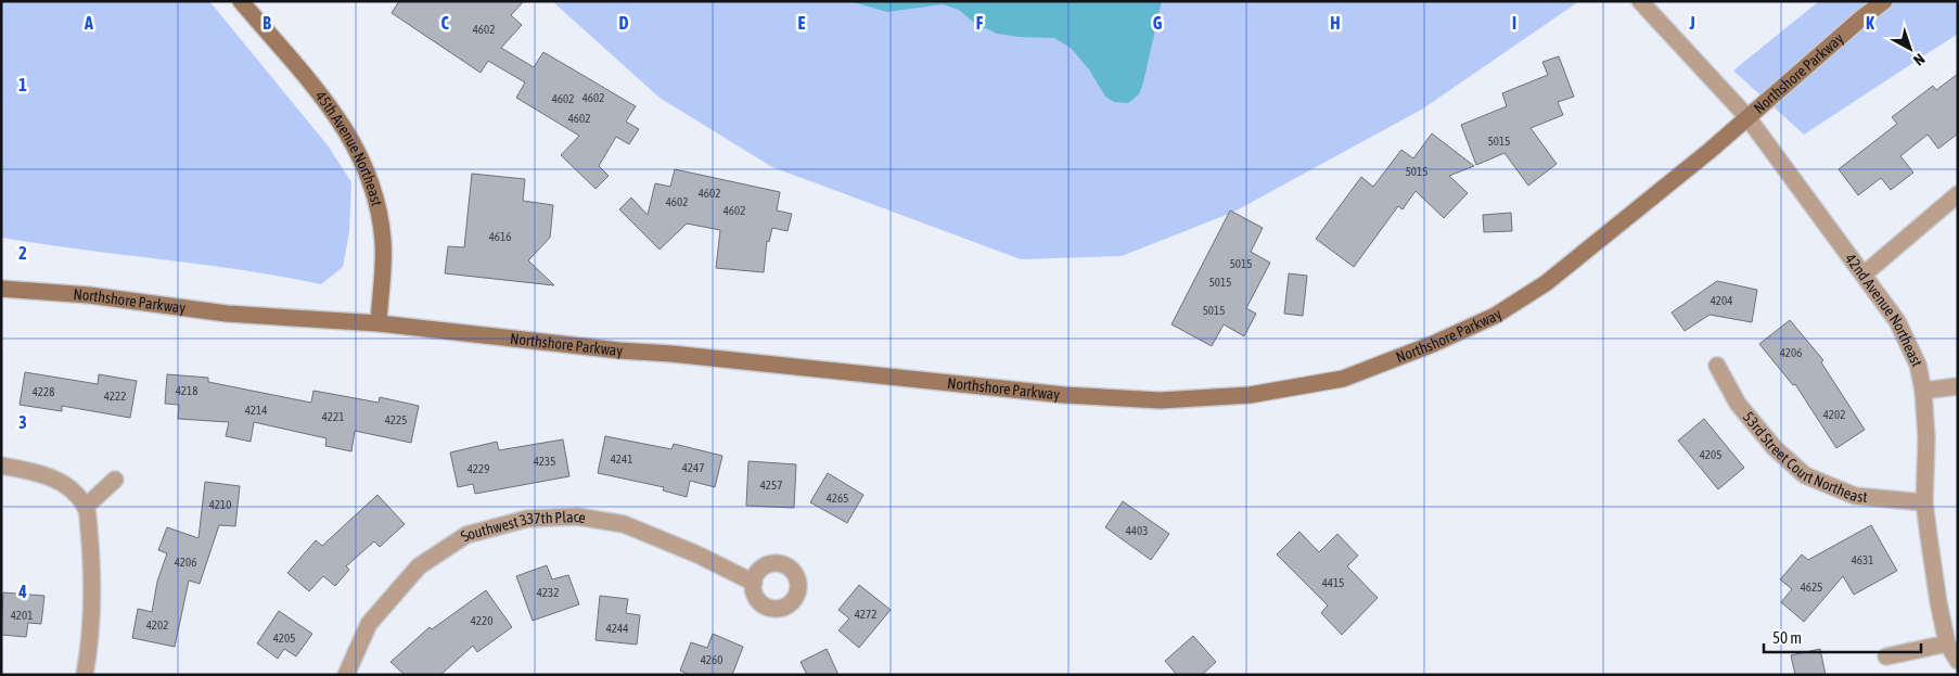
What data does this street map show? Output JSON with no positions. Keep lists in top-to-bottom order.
{
  "streets": {
    "street": [
      "Northshore Parkway",
      "45th Avenue Northeast",
      "42nd Avenue Northeast",
      "53rd Street Court Northeast",
      "Southwest 337th Place"
    ]
  },
  "crossings": [
    ["Northshore Parkway", "45th Avenue Northeast"],
    ["Northshore Parkway", "42nd Avenue Northeast"],
    ["42nd Avenue Northeast", "53rd Street Court Northeast"]
  ],
  "house_numbers": [
    "4602",
    "4602",
    "4602",
    "4602",
    "5015",
    "5015",
    "4602",
    "4602",
    "4602",
    "4616",
    "5015",
    "5015",
    "4204",
    "5015",
    "4206",
    "4218",
    "4228",
    "4222",
    "4214",
    "4202",
    "4221",
    "4225",
    "4205",
    "4241",
    "4235",
    "4247",
    "4229",
    "4257",
    "4265",
    "4210",
    "4403",
    "4631",
    "4206",
    "4415",
    "4625",
    "4232",
    "4272",
    "4201",
    "4220",
    "4202",
    "4244",
    "4205",
    "4260"
  ],
  "scale_bar": "50 m",
  "north": "bottom right",
  "grid": {
    "columns": [
      "A",
      "B",
      "C",
      "D",
      "E",
      "F",
      "G",
      "H",
      "I",
      "J",
      "K"
    ],
    "rows": [
      "1",
      "2",
      "3",
      "4"
    ]
  }
}
